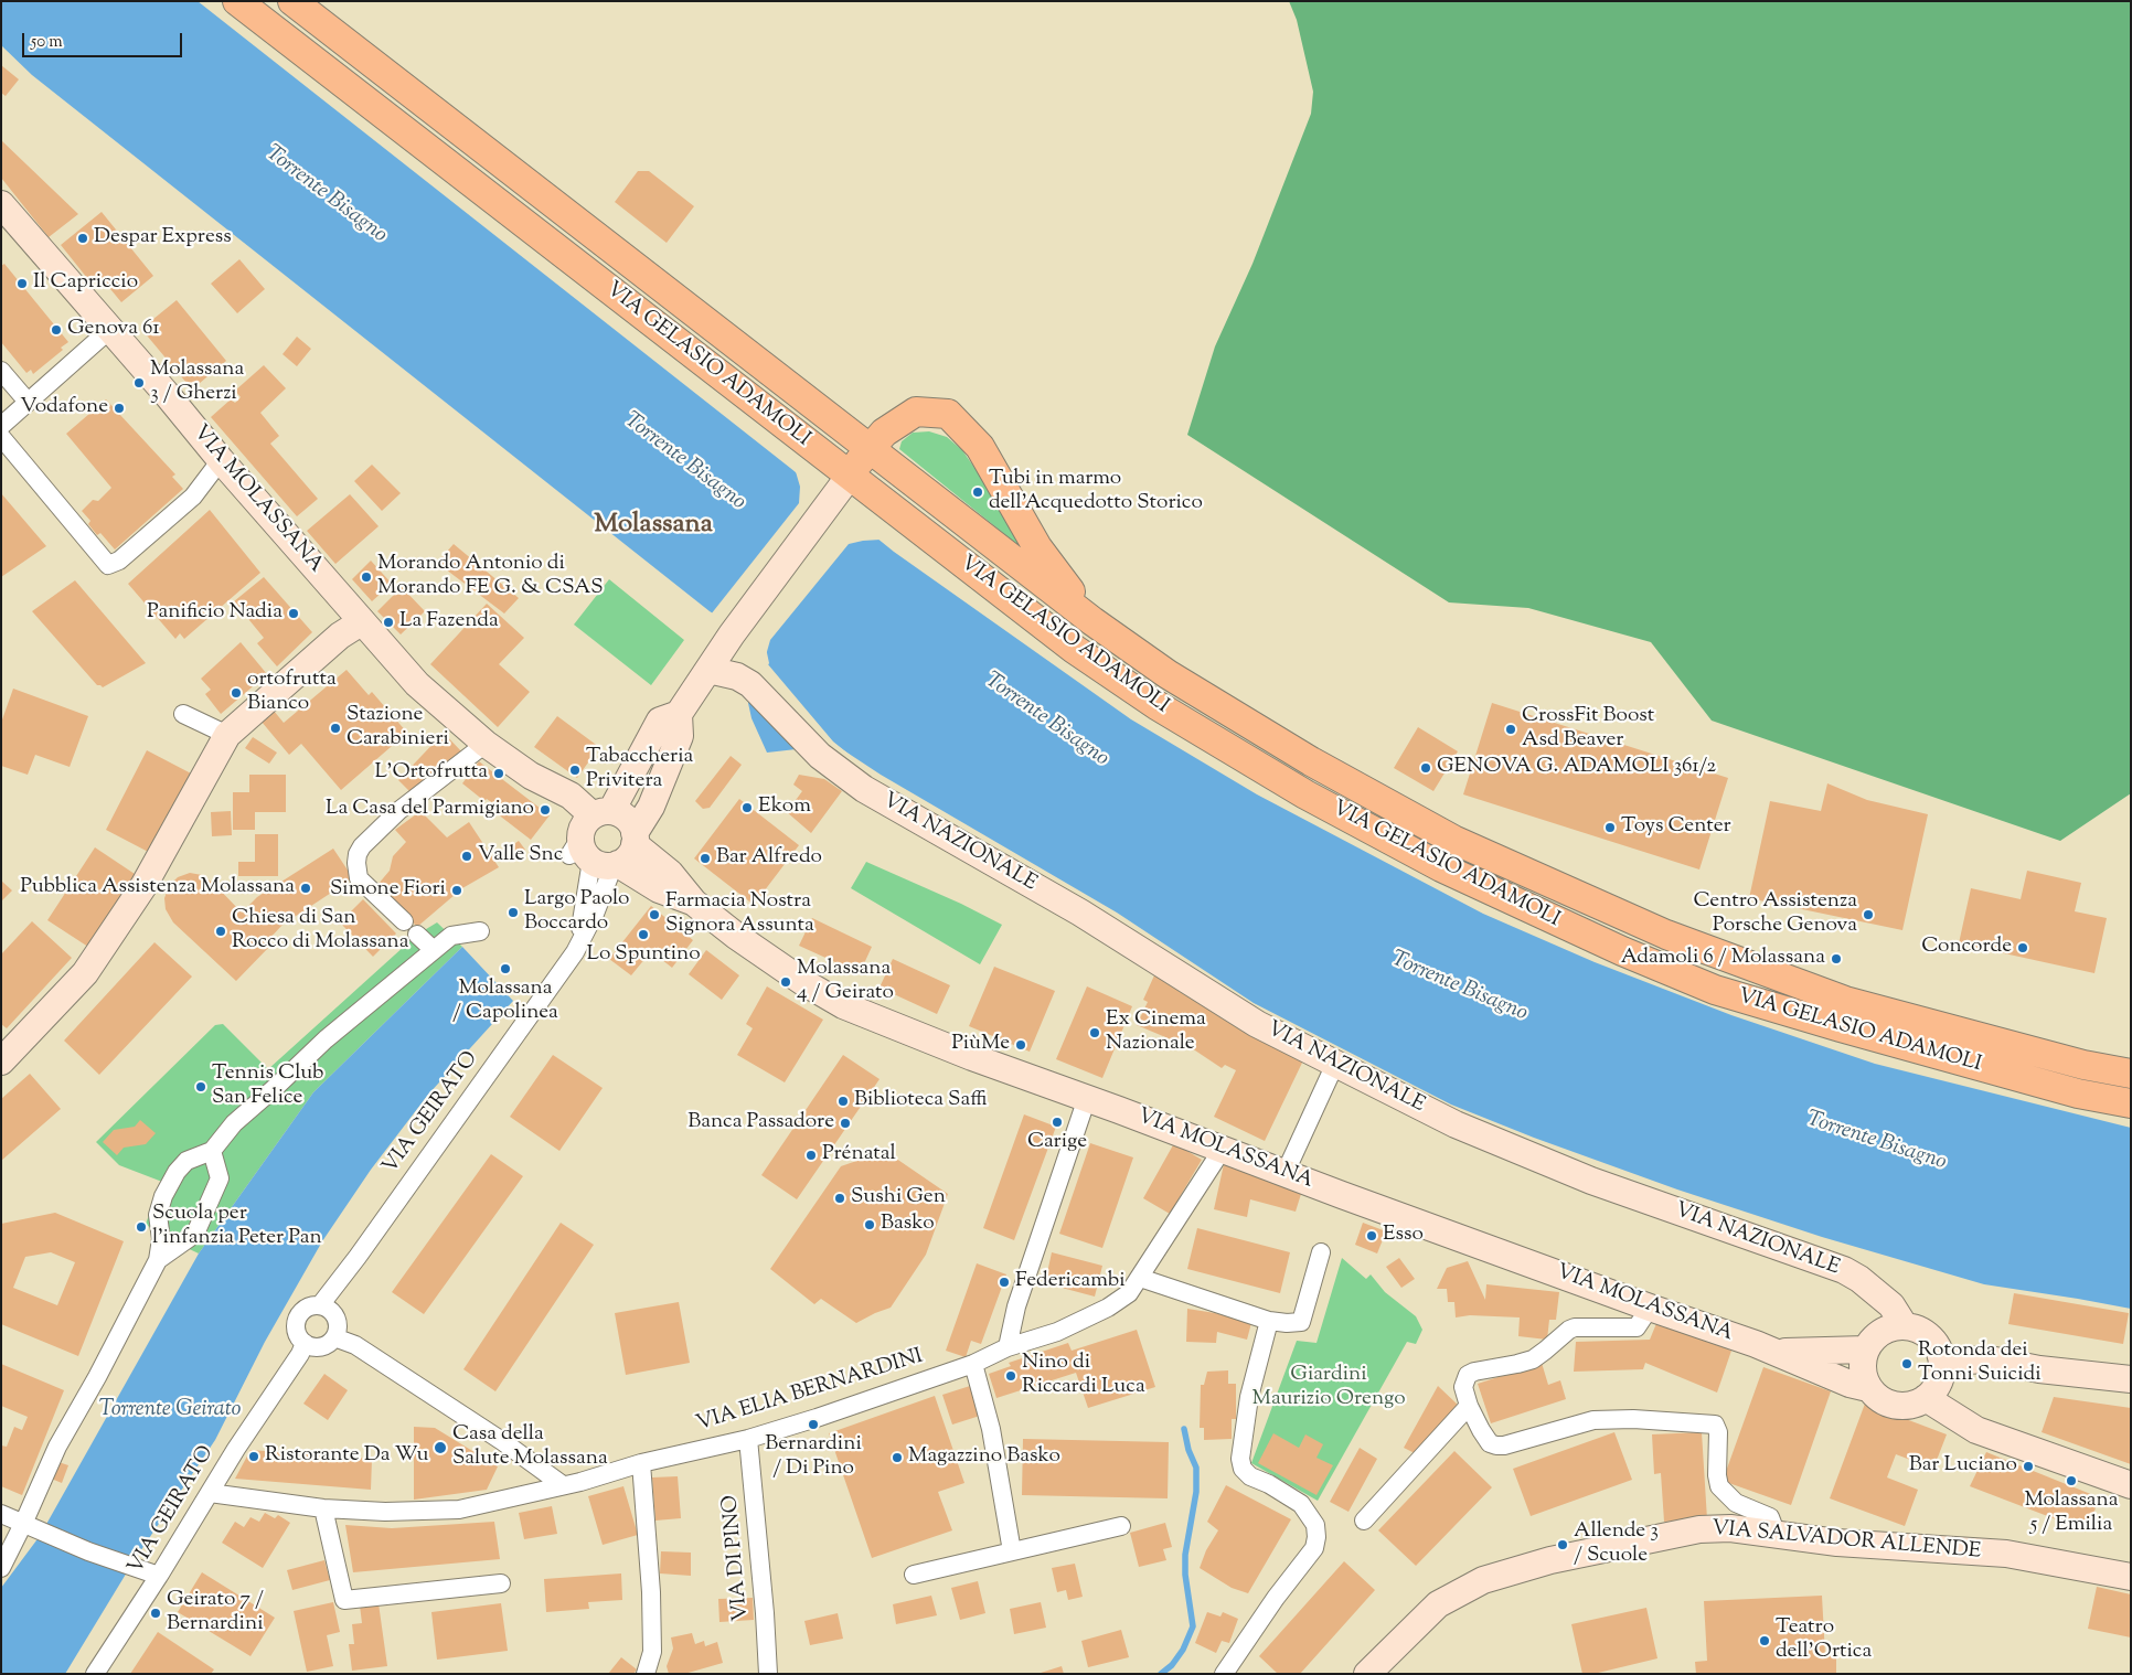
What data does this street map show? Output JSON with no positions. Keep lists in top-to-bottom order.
{
  "streets": {
    "main road": [
      "VIA GELASIO ADAMOLI",
      "VIA MOLASSANA",
      "VIA NAZIONALE",
      "VIA SALVADOR ALLENDE"
    ],
    "street": ["VIA GEIRATO", "VIA ELIA BERNARDINI", "VIA DI PINO"]
  },
  "crossings": [
    ["VIA MOLASSANA", "VIA NAZIONALE"],
    ["VIA MOLASSANA", "VIA GEIRATO"],
    ["VIA MOLASSANA", "VIA ELIA BERNARDINI"],
    ["VIA GEIRATO", "VIA ELIA BERNARDINI"],
    ["VIA ELIA BERNARDINI", "VIA DI PINO"]
  ],
  "districts": ["Molassana"],
  "water": ["Torrente Bisagno", "Torrente Geirato"],
  "parks": ["Giardini Maurizio Orengo"],
  "places": [
    "Despar Express",
    "Il Capriccio",
    "Genova 61",
    "Molassana 3 / Gherzi",
    "Vodafone",
    "Tubi in marmo dell'Acquedotto Storico",
    "Morando Antonio di Morando FE G. & CSAS",
    "Panificio Nadia",
    "La Fazenda",
    "ortofrutta Bianco",
    "Stazione Carabinieri",
    "CrossFit Boost Asd Beaver",
    "GENOVA G. ADAMOLI 361/2",
    "Tabaccheria Privitera",
    "L'Ortofrutta",
    "Ekom",
    "La Casa del Parmigiano",
    "Toys Center",
    "Valle Snc",
    "Bar Alfredo",
    "Pubblica Assistenza Molassana",
    "Simone Fiori",
    "Largo Paolo Boccardo",
    "Farmacia Nostra Signora Assunta",
    "Centro Assistenza Porsche Genova",
    "Chiesa di San Rocco di Molassana",
    "Lo Spuntino",
    "Concorde",
    "Adamoli 6 / Molassana",
    "Molassana / Capolinea",
    "Molassana 4 / Geirato",
    "Ex Cinema Nazionale",
    "PiùMe",
    "Tennis Club San Felice",
    "Biblioteca Saffi",
    "Carige",
    "Banca Passadore",
    "Prénatal",
    "Sushi Gen",
    "Basko",
    "Scuola per l'infanzia Peter Pan",
    "Esso",
    "Federicambi",
    "Rotonda dei Tonni Suicidi",
    "Nino di Riccardi Luca",
    "Bernardini / Di Pino",
    "Casa della Salute Molassana",
    "Ristorante Da Wu",
    "Magazzino Basko",
    "Bar Luciano",
    "Molassana 5 / Emilia",
    "Allende 3 / Scuole",
    "Geirato 7 / Bernardini",
    "Teatro dell'Ortica"
  ],
  "scale_bar": "50 m"
}
